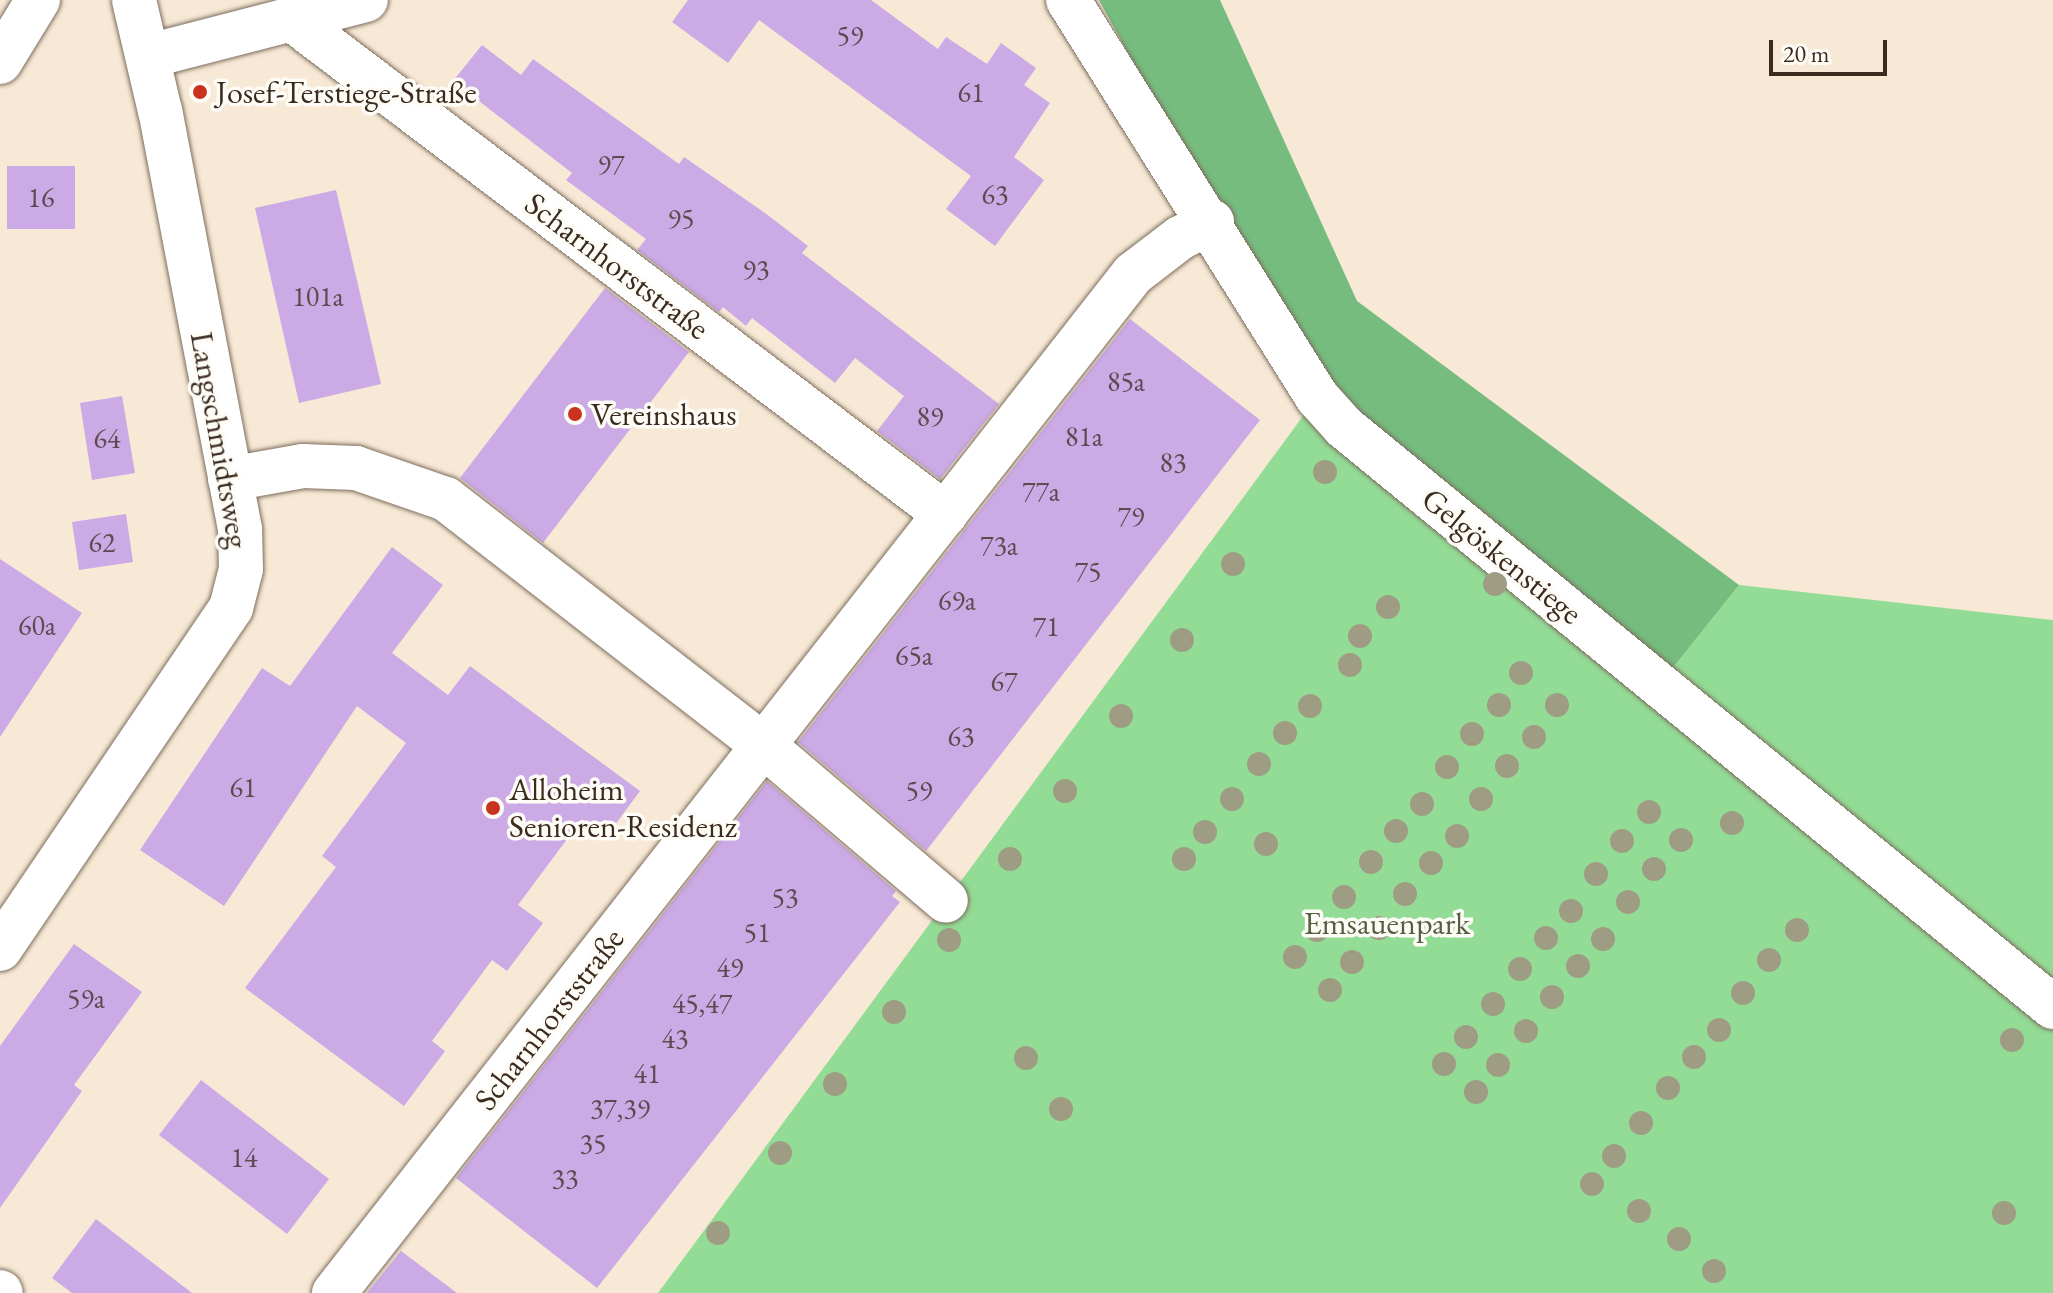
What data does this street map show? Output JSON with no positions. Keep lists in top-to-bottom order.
{
  "streets": {
    "street": ["Scharnhorststraße", "Langschmidtsweg", "Gelgöskenstiege"]
  },
  "crossings": [
    ["Scharnhorststraße", "Gelgöskenstiege"]
  ],
  "parks": ["Emsauenpark"],
  "places": ["Josef-Terstiege-Straße", "Vereinshaus", "Alloheim Senioren-Residenz"],
  "house_numbers": [
    "59",
    "61",
    "97",
    "63",
    "16",
    "95",
    "93",
    "101a",
    "85a",
    "89",
    "81a",
    "64",
    "83",
    "77a",
    "79",
    "62",
    "73a",
    "75",
    "69a",
    "60a",
    "71",
    "65a",
    "67",
    "63",
    "61",
    "59",
    "53",
    "51",
    "49",
    "59a",
    "45,47",
    "43",
    "41",
    "37,39",
    "35",
    "14",
    "33"
  ],
  "scale_bar": "20 m"
}
